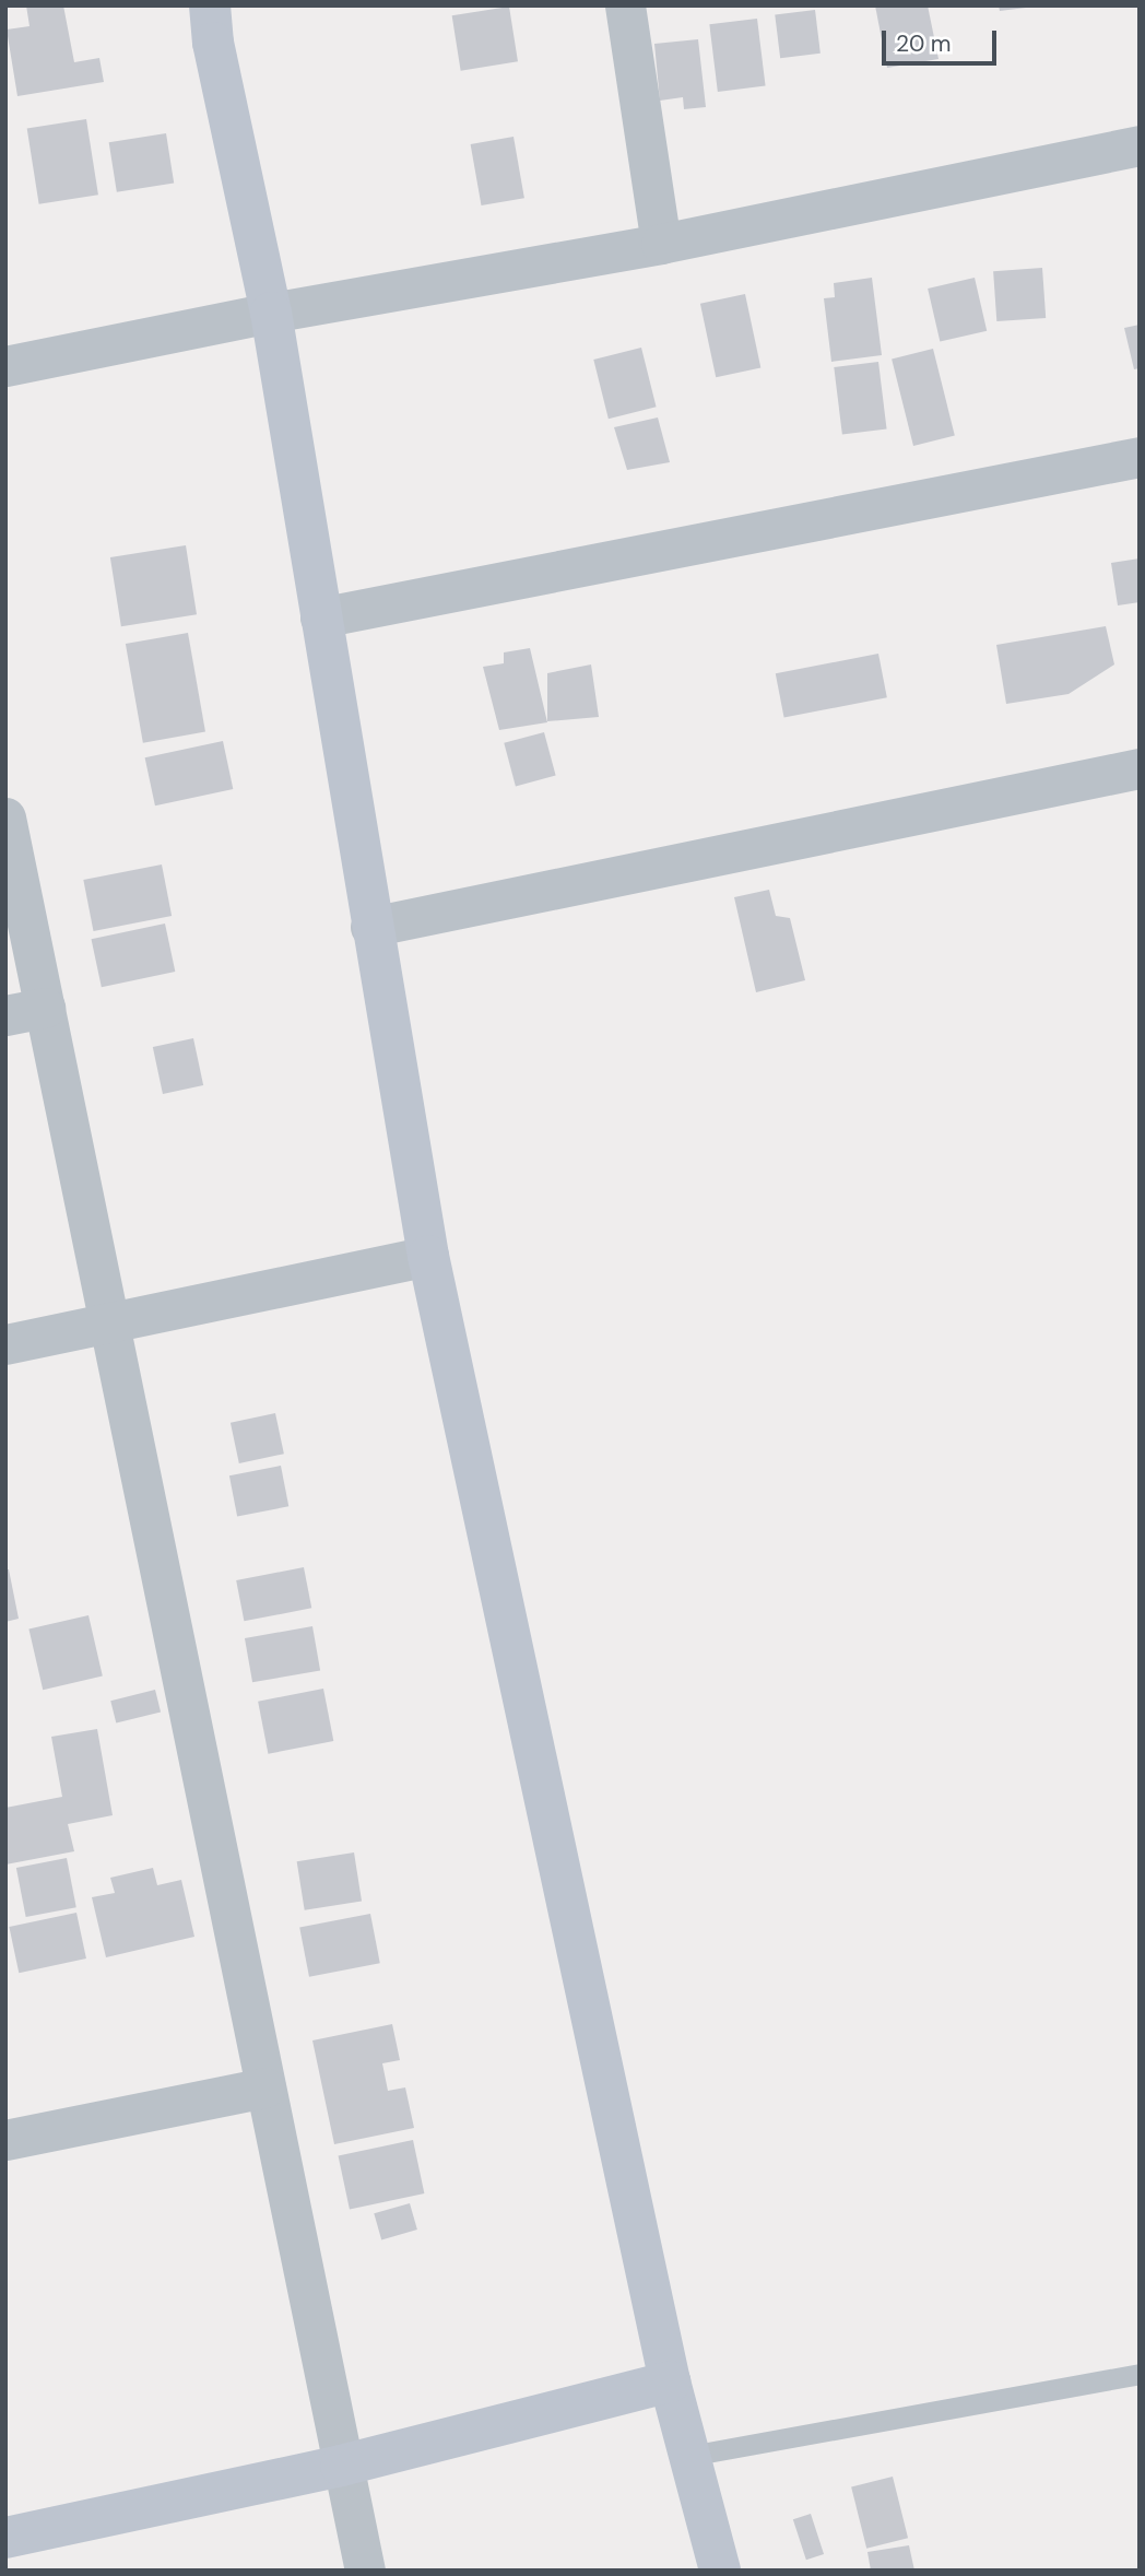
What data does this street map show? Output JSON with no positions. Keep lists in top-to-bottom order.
{
  "scale_bar": "20 m"
}
